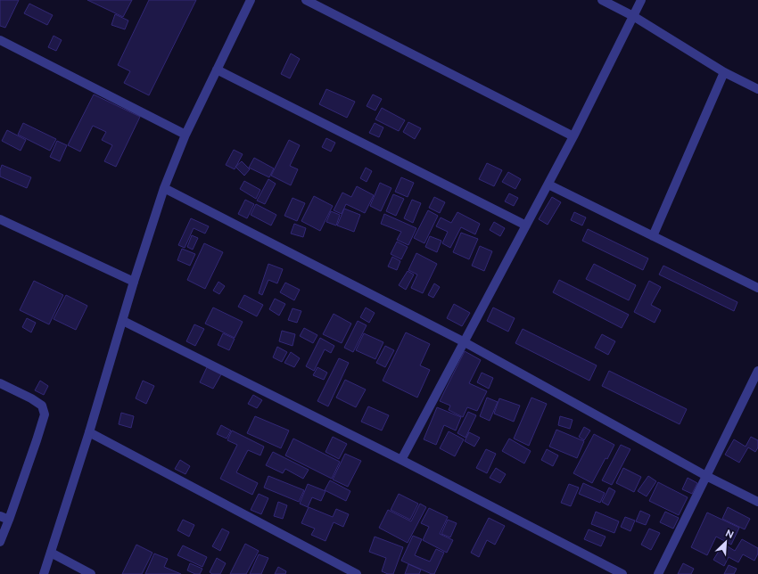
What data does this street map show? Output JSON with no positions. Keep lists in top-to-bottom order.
{
  "north": "top right"
}
